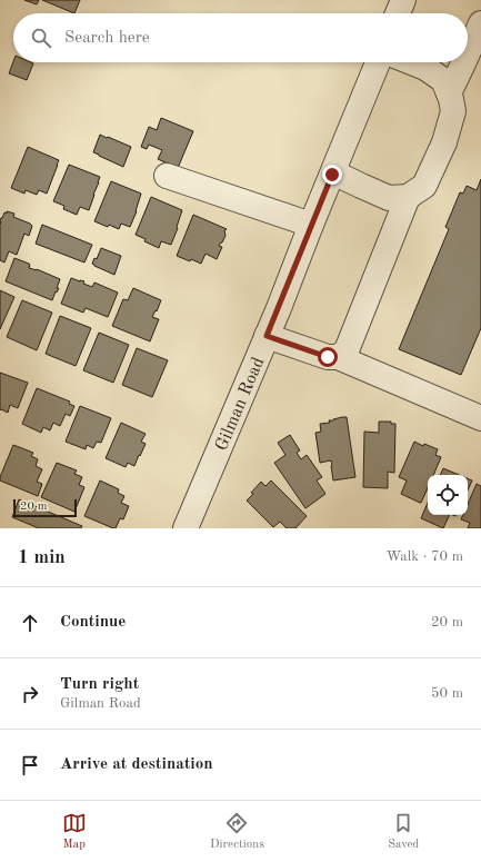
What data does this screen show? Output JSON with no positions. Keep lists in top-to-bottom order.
{
  "streets": {
    "street": ["Gilman Road"]
  },
  "scale_bar": "20 m",
  "page": {
    "search": "Search here",
    "scale": "20 m",
    "heading": ["1 min", "Walk · 70 m"],
    "list": [
      ["Continue", "20 m"],
      ["Turn right", "Gilman Road", "50 m"],
      "Arrive at destination"
    ],
    "nav": ["Map", "Directions", "Saved"]
  }
}
